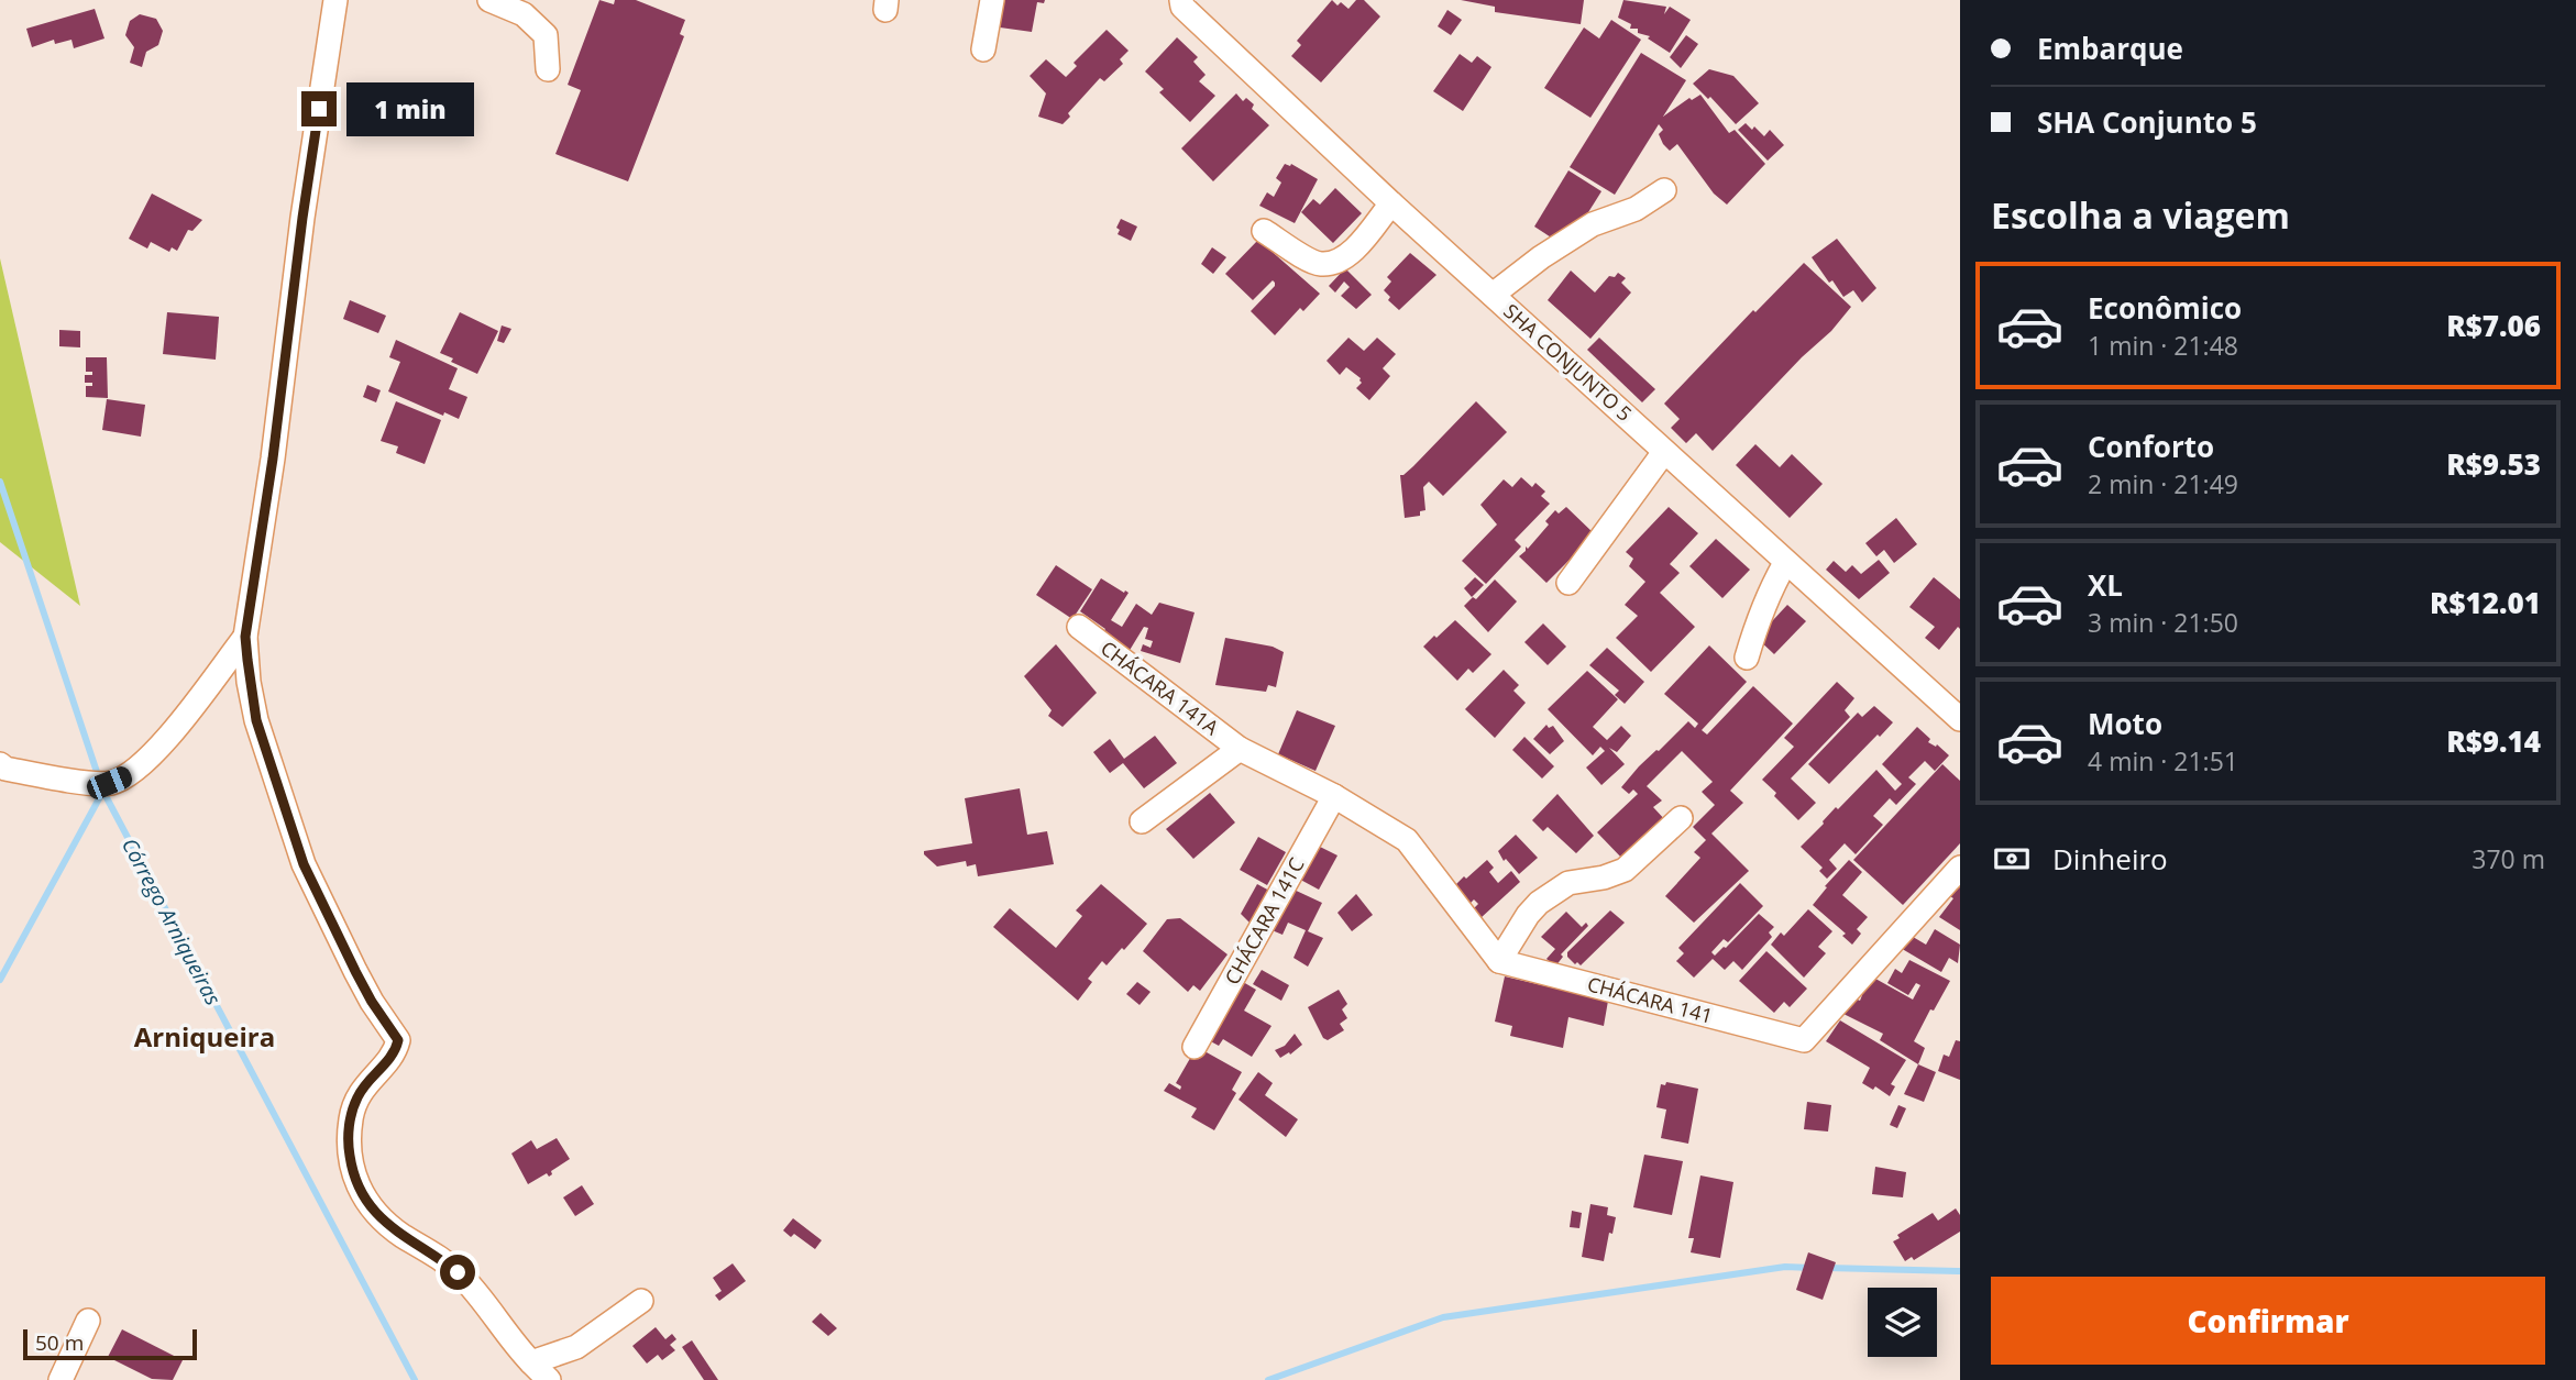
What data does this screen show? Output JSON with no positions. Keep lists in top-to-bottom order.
{
  "streets": {
    "street": [
      "SHA CONJUNTO 5",
      "CHÁCARA 141A",
      "CHÁCARA 141C",
      "CHÁCARA 141"
    ]
  },
  "crossings": [
    ["CHÁCARA 141A", "CHÁCARA 141C"]
  ],
  "districts": ["Arniqueira"],
  "water": ["Córrego Arniqueiras"],
  "scale_bar": "50 m",
  "page": {
    "banner": ["Embarque", "SHA Conjunto 5"],
    "bubble": "1 min",
    "heading": "Escolha a viagem",
    "list": [
      {
        "name": "Econômico",
        "note": "1 min · 21:48",
        "value": "R$7.06"
      },
      {
        "name": "Conforto",
        "note": "2 min · 21:49",
        "value": "R$9.53"
      },
      {
        "name": "XL",
        "note": "3 min · 21:50",
        "value": "R$12.01"
      },
      {
        "name": "Moto",
        "note": "4 min · 21:51",
        "value": "R$9.14"
      }
    ],
    "pay": ["Dinheiro", "370 m"],
    "buttons": "Confirmar",
    "scale": "50 m"
  }
}
